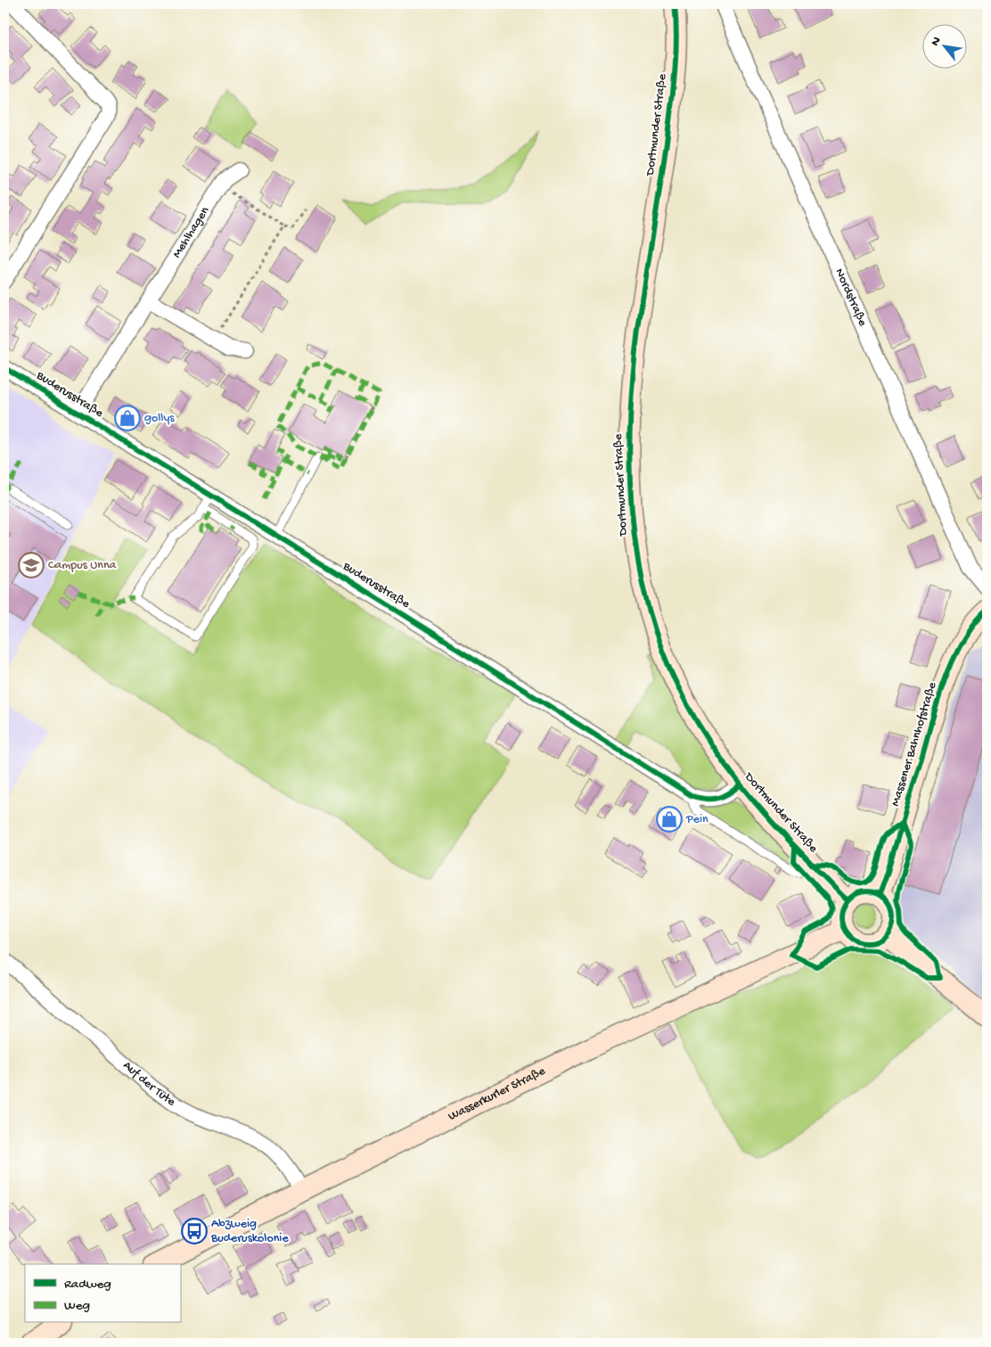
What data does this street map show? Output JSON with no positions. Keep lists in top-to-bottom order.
{
  "streets": {
    "main road": ["Dortmunder Straße", "Massener Bahnhofstraße", "Wasserkurler Straße"],
    "street": [
      "Mehlhagen",
      "Nordstraße",
      "Buderusstraße",
      "Auf der Tüte"
    ]
  },
  "crossings": [
    ["Dortmunder Straße", "Buderusstraße"],
    ["Dortmunder Straße", "Massener Bahnhofstraße"],
    ["Dortmunder Straße", "Wasserkurler Straße"],
    ["Mehlhagen", "Buderusstraße"],
    ["Massener Bahnhofstraße", "Wasserkurler Straße"],
    ["Auf der Tüte", "Wasserkurler Straße"]
  ],
  "places": {
    "shop": ["gollys", "Pein"],
    "school or university": ["Campus Unna"],
    "bus stop": ["Abzweig Buderuskolonie"]
  },
  "legend": ["Radweg", "Weg"],
  "north": "top left"
}
